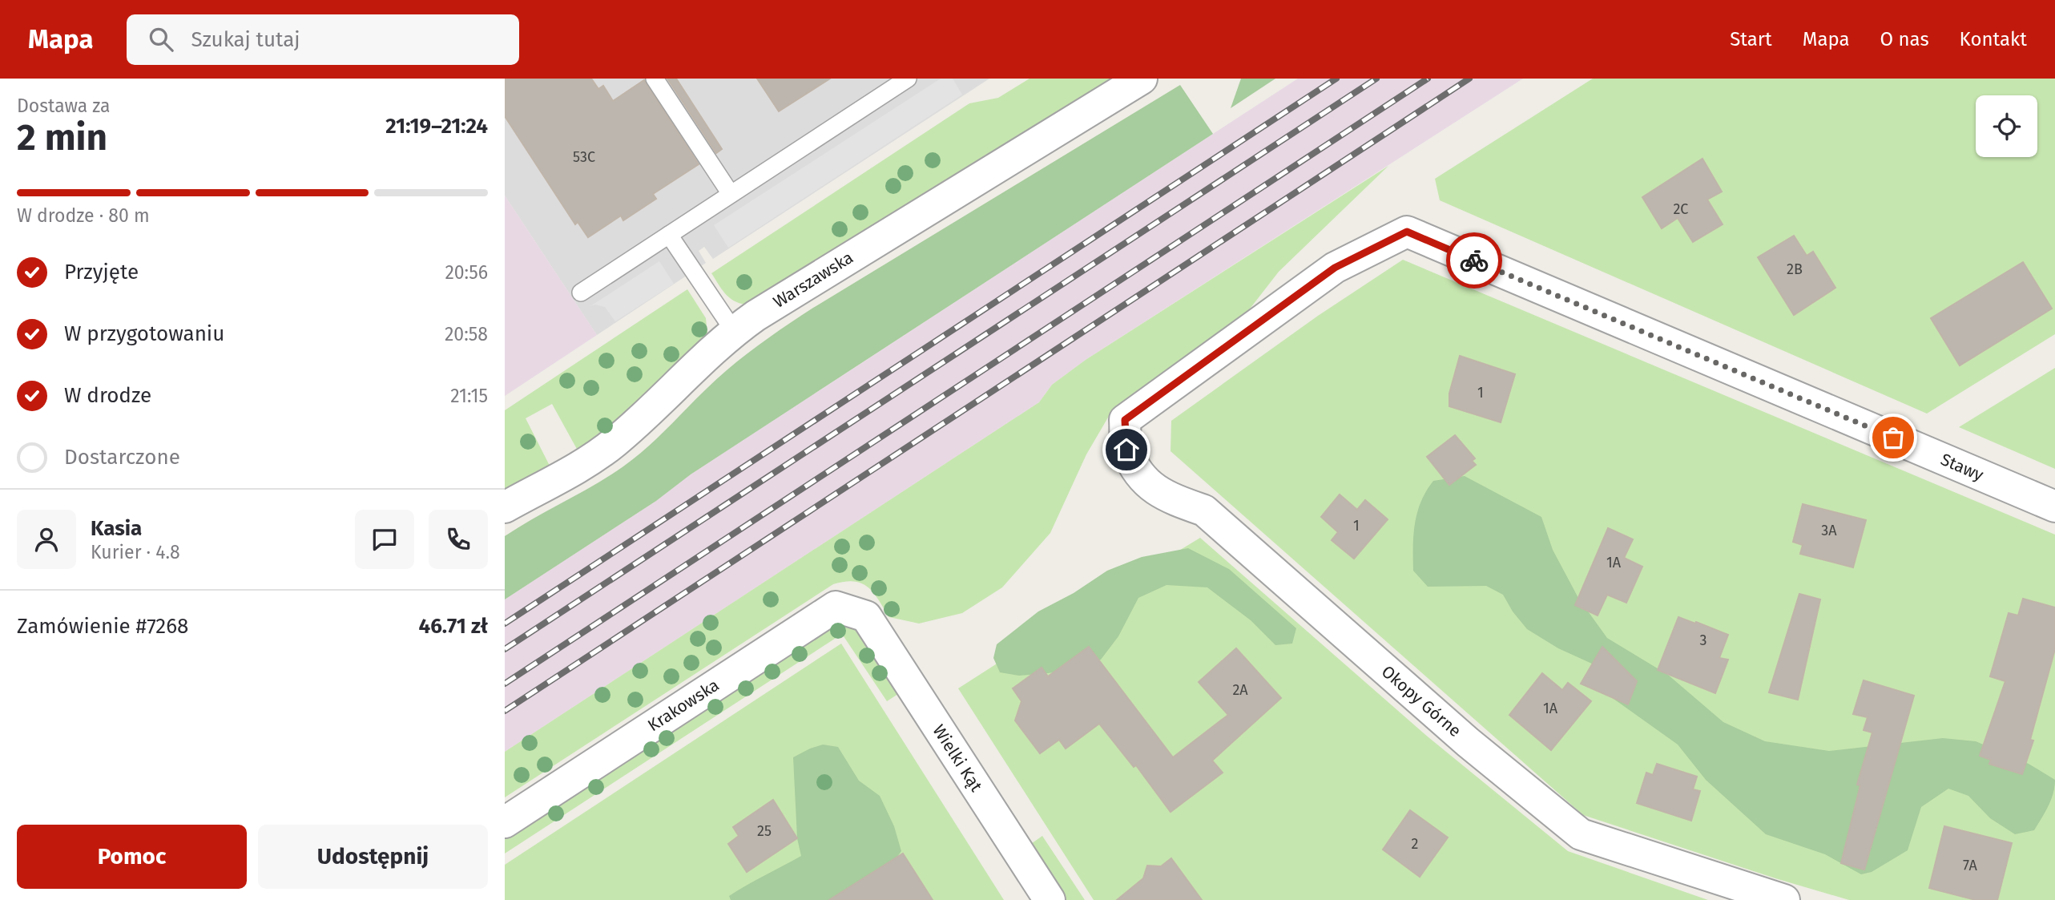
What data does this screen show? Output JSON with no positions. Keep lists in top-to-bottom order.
{
  "streets": {
    "street": [
      "Warszawska",
      "Stawy",
      "Okopy Górne",
      "Krakowska",
      "Wielki Kąt"
    ]
  },
  "crossings": [
    ["Stawy", "Okopy Górne"],
    ["Krakowska", "Wielki Kąt"]
  ],
  "house_numbers": [
    "53C",
    "2C",
    "2B",
    "1",
    "1",
    "3A",
    "1A",
    "3",
    "2A",
    "1A",
    "25",
    "2",
    "7A"
  ],
  "page": {
    "header": "Mapa",
    "search": "Szukaj tutaj",
    "nav": [
      "Start",
      "Mapa",
      "O nas",
      "Kontakt"
    ],
    "heading": ["2 min", "Dostawa za", "21:19–21:24"],
    "panel": [
      "Kasia",
      "Kurier · 4.8",
      "Zamówienie #7268",
      "46.71 zł"
    ],
    "bar": "W drodze · 80 m",
    "list": [
      ["Przyjęte", "20:56"],
      ["W przygotowaniu", "20:58"],
      ["W drodze", "21:15"],
      "Dostarczone"
    ],
    "buttons": ["Pomoc", "Udostępnij"]
  }
}
